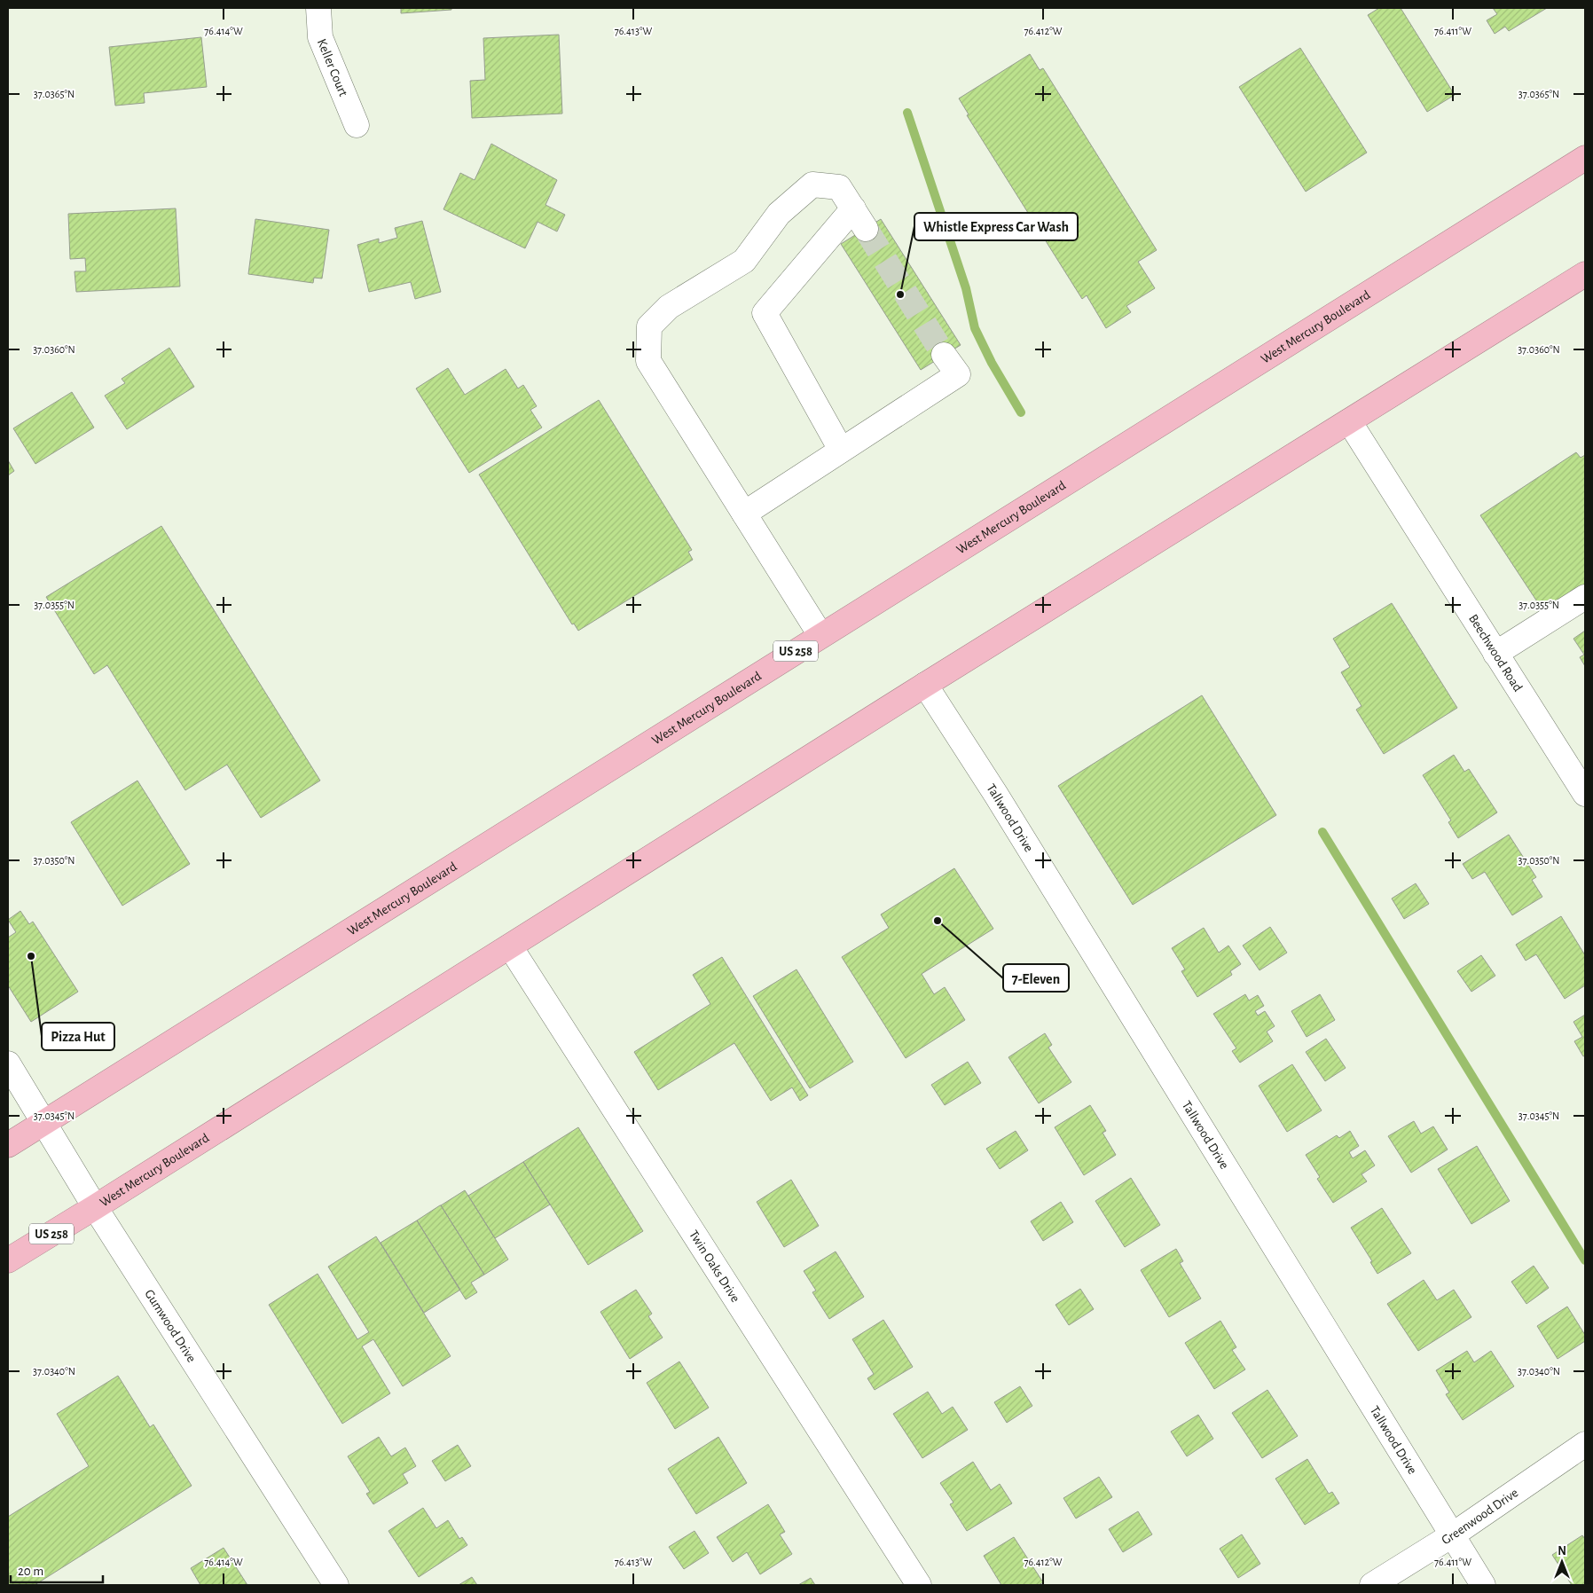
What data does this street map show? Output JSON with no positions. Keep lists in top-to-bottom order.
{
  "streets": {
    "highway": ["West Mercury Boulevard", "US 258"],
    "street": [
      "Keller Court",
      "Beechwood Road",
      "Tallwood Drive",
      "Twin Oaks Drive",
      "Gumwood Drive",
      "Greenwood Drive"
    ]
  },
  "crossings": [
    ["West Mercury Boulevard", "Beechwood Road"],
    ["West Mercury Boulevard", "Tallwood Drive"],
    ["West Mercury Boulevard", "Twin Oaks Drive"],
    ["West Mercury Boulevard", "Gumwood Drive"],
    ["Tallwood Drive", "Greenwood Drive"]
  ],
  "places": ["Whistle Express Car Wash", "7-Eleven", "Pizza Hut"],
  "scale_bar": "20 m",
  "north": "top",
  "coordinates": [
    "76.414°W",
    "76.413°W",
    "76.412°W",
    "76.411°W",
    "37.0365°N",
    "37.0360°N",
    "37.0355°N",
    "37.0350°N",
    "37.0345°N",
    "37.0340°N"
  ]
}
